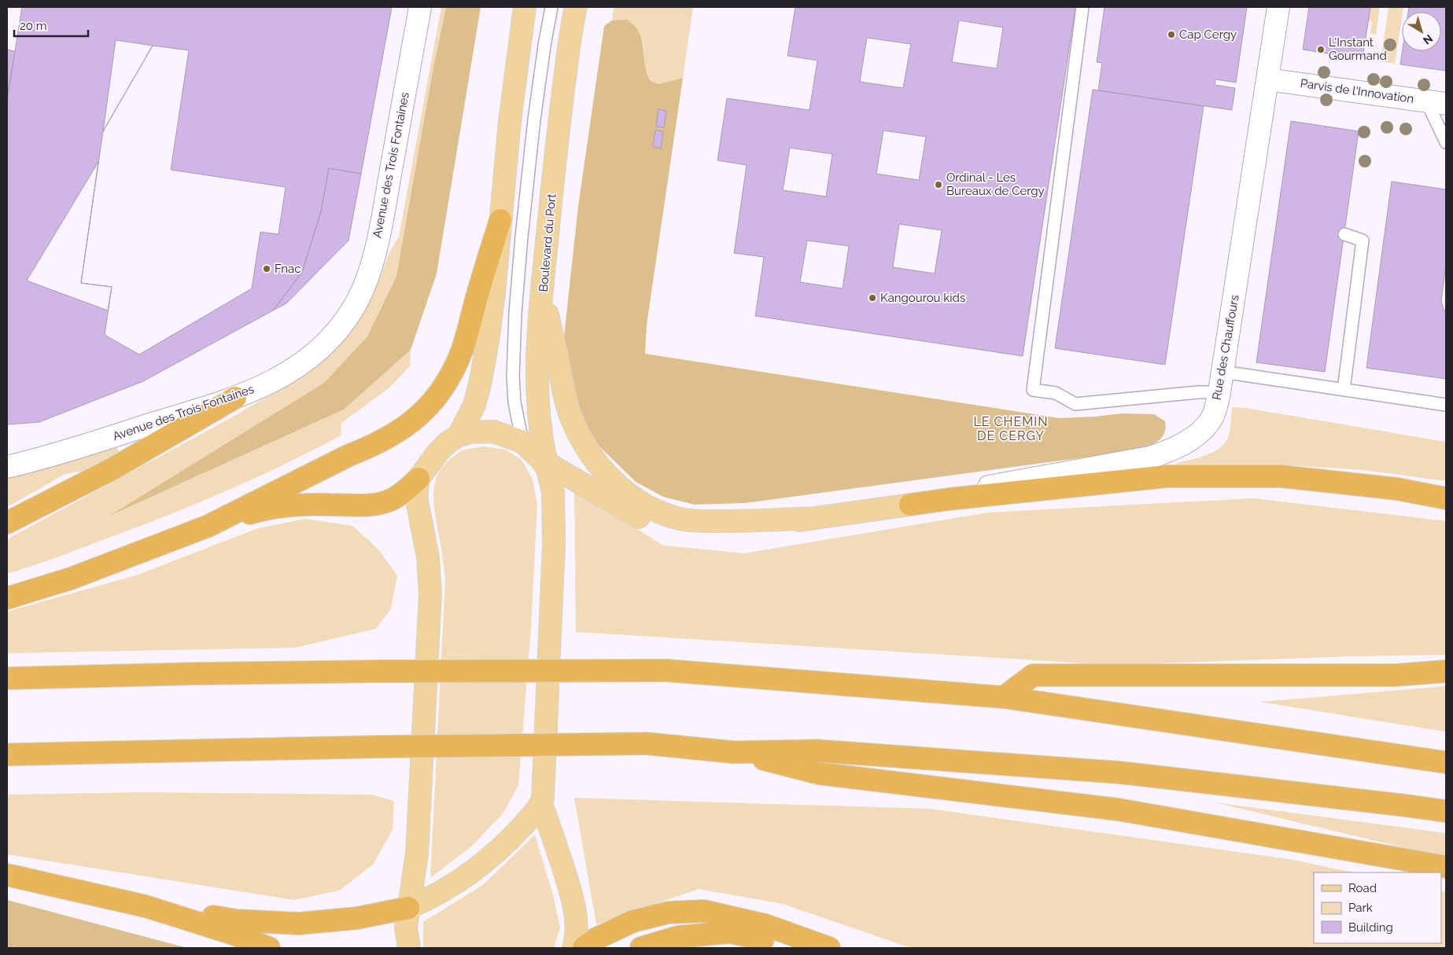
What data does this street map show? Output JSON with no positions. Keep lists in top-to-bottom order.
{
  "streets": {
    "main road": ["Boulevard du Port"],
    "street": ["Parvis de l'Innovation", "Avenue des Trois Fontaines", "Rue des Chauffours"]
  },
  "crossings": [
    ["Parvis de l'Innovation", "Rue des Chauffours"]
  ],
  "districts": ["LE CHEMIN DE CERGY"],
  "places": [
    "Cap Cergy",
    "L'Instant Gourmand",
    "Ordinal - Les Bureaux de Cergy",
    "Fnac",
    "Kangourou kids"
  ],
  "legend": ["Road", "Park", "Building"],
  "scale_bar": "20 m",
  "north": "bottom right"
}
